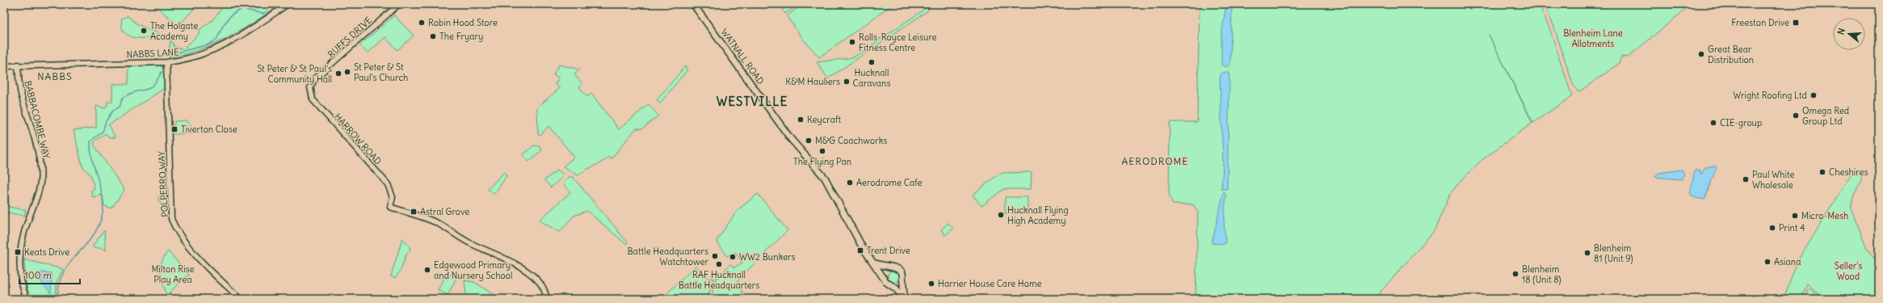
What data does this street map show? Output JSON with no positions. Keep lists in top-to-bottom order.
{
  "streets": {
    "main road": ["WATNALL ROAD"],
    "street": [
      "RUFFS DRIVE",
      "NABBS LANE",
      "BABBACOMBE WAY",
      "HARROW ROAD",
      "POLPERRO WAY"
    ]
  },
  "crossings": [
    ["RUFFS DRIVE", "HARROW ROAD"],
    ["NABBS LANE", "BABBACOMBE WAY"],
    ["NABBS LANE", "POLPERRO WAY"]
  ],
  "districts": ["NABBS", "WESTVILLE", "AERODROME"],
  "parks": ["Blenheim Lane Allotments", "Seller's Wood", "Milton Rise Play Area"],
  "places": {
    "other": [
      "Robin Hood Store",
      "The Holgate Academy",
      "The Fryary",
      "Rolls-Royce Leisure Fitness Centre",
      "Great Bear Distribution",
      "Hucknall Caravans",
      "St Peter & St Paul's Church",
      "St Peter & St Paul's Community Hall",
      "K&M Hauliers",
      "Wright Roofing Ltd",
      "Omega Red Group Ltd",
      "Keycraft",
      "CIE-group",
      "M&G Coachworks",
      "The Flying Pan",
      "Cheshires",
      "Paul White Wholesale",
      "Aerodrome Cafe",
      "Hucknall Flying High Academy",
      "Micro-Mesh",
      "Print 4",
      "Blenheim 81 (Unit 9)",
      "Battle Headquarters Watchtower",
      "WW2 Bunkers",
      "Asiana",
      "RAF Hucknall Battle Headquarters",
      "Edgewood Primary and Nursery School",
      "Blenheim 18 (Unit 8)",
      "Harrier House Care Home"
    ],
    "transit": [
      "Freeston Drive",
      "Tiverton Close",
      "Astral Grove",
      "Trent Drive",
      "Keats Drive"
    ]
  },
  "scale_bar": "100 m",
  "north": "left"
}
